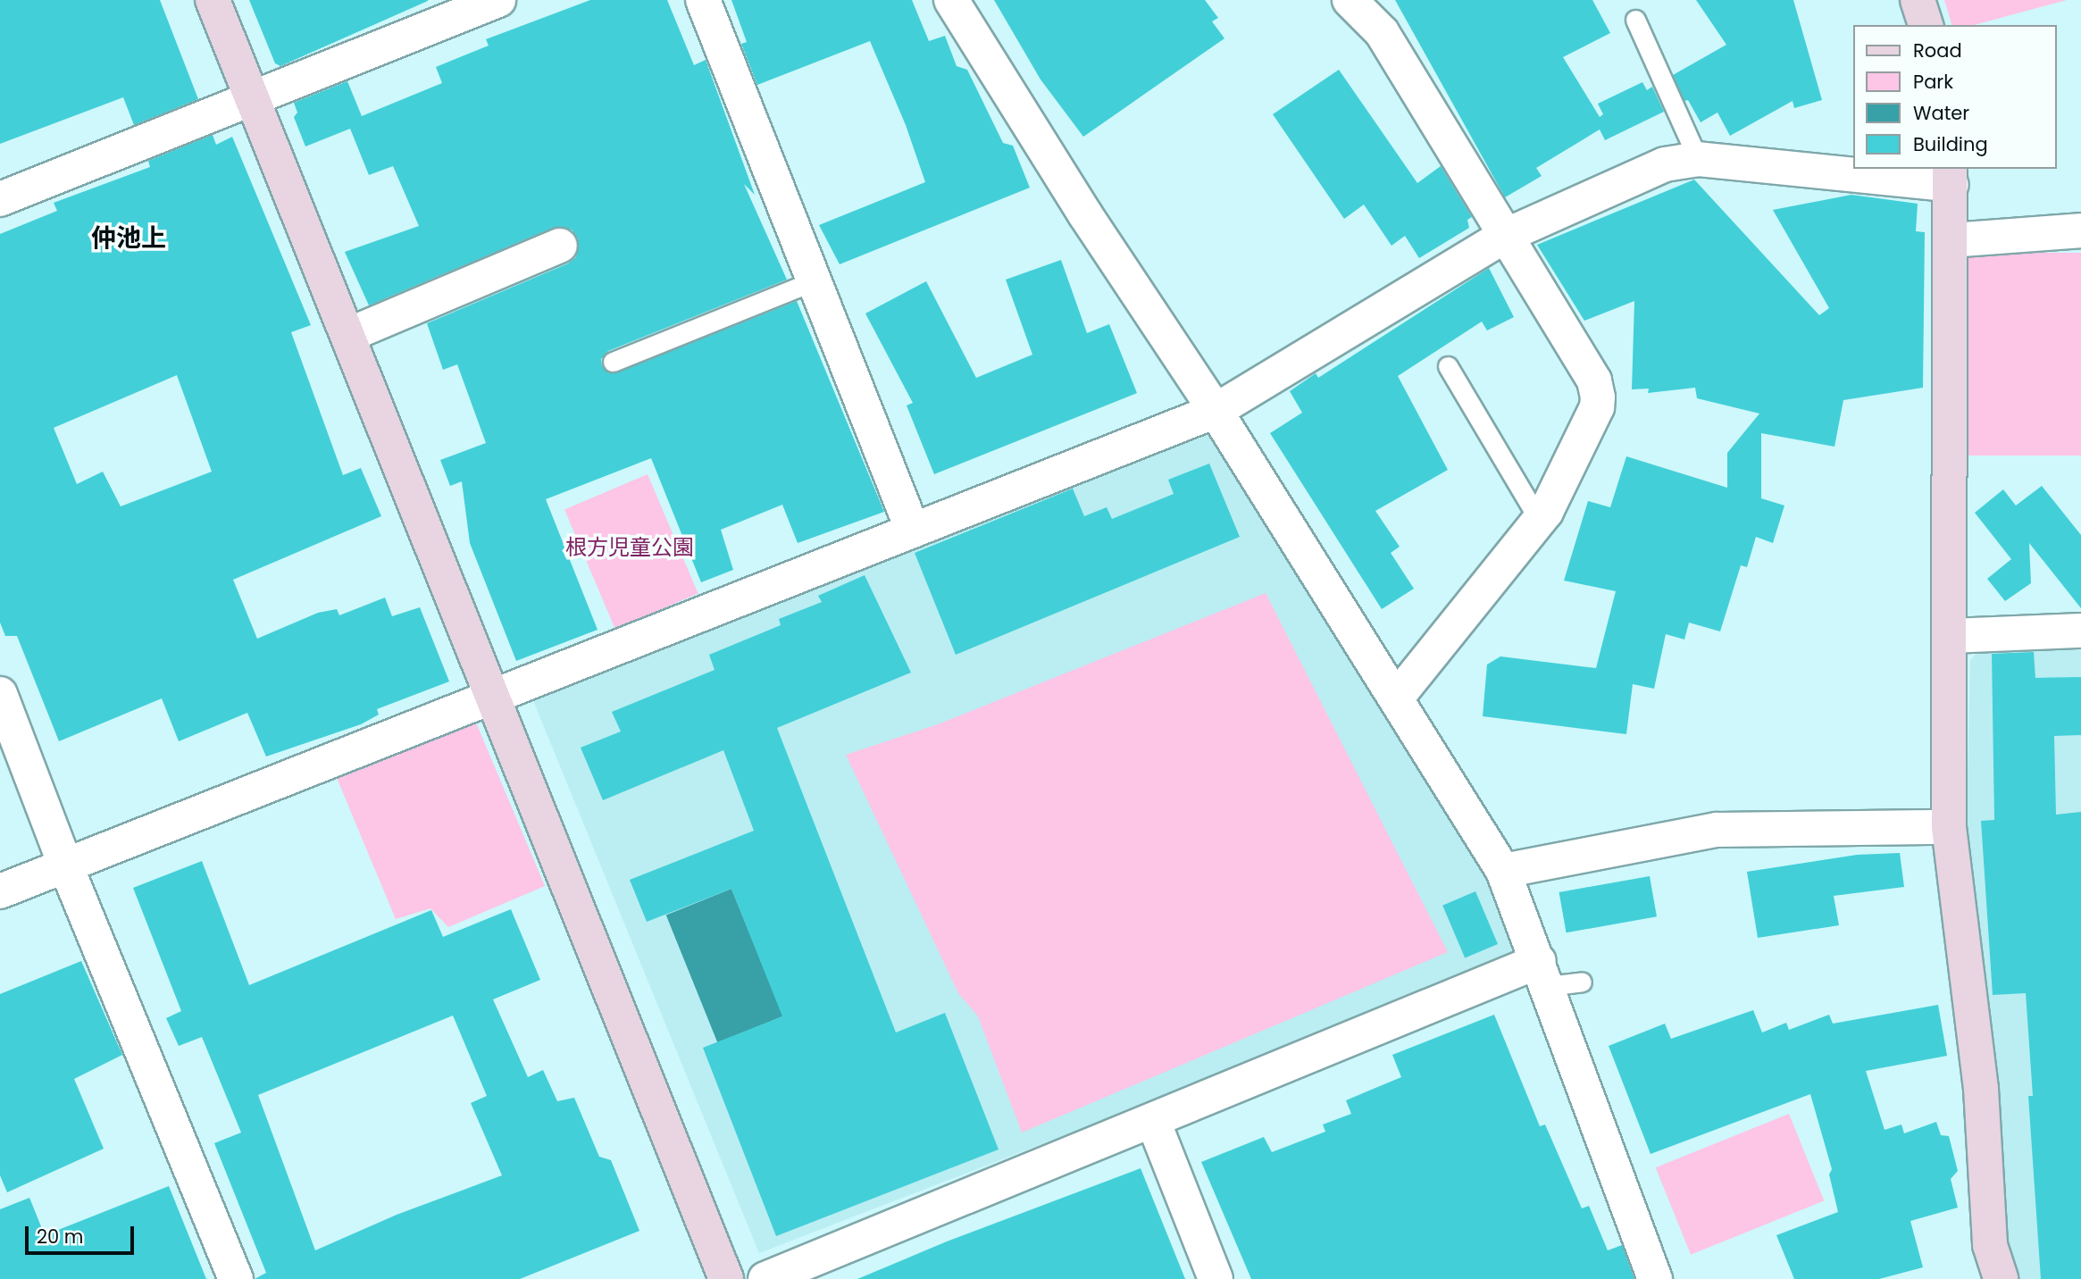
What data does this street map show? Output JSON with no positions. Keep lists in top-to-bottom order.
{
  "districts": ["仲池上"],
  "parks": ["根方児童公園"],
  "legend": [
    "Road",
    "Park",
    "Water",
    "Building"
  ],
  "scale_bar": "20 m"
}
